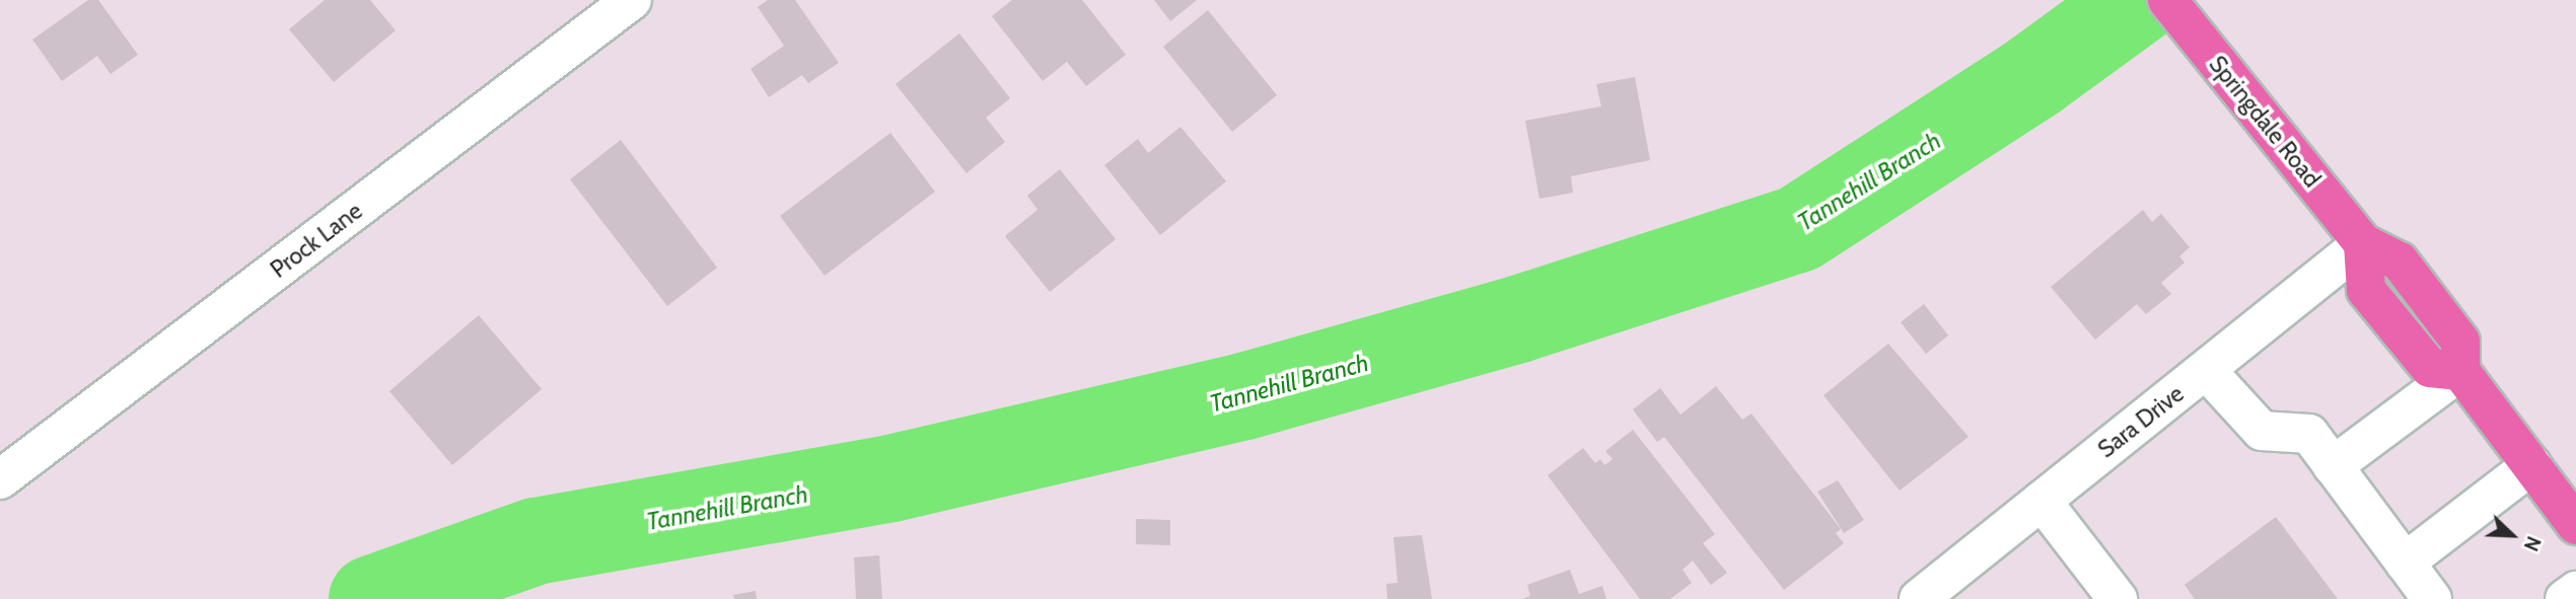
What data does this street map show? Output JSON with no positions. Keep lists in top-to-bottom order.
{
  "streets": {
    "main road": ["Springdale Road"],
    "street": ["Prock Lane", "Sara Drive"]
  },
  "crossings": [
    ["Springdale Road", "Sara Drive"]
  ],
  "water": ["Tannehill Branch"],
  "north": "bottom right"
}
